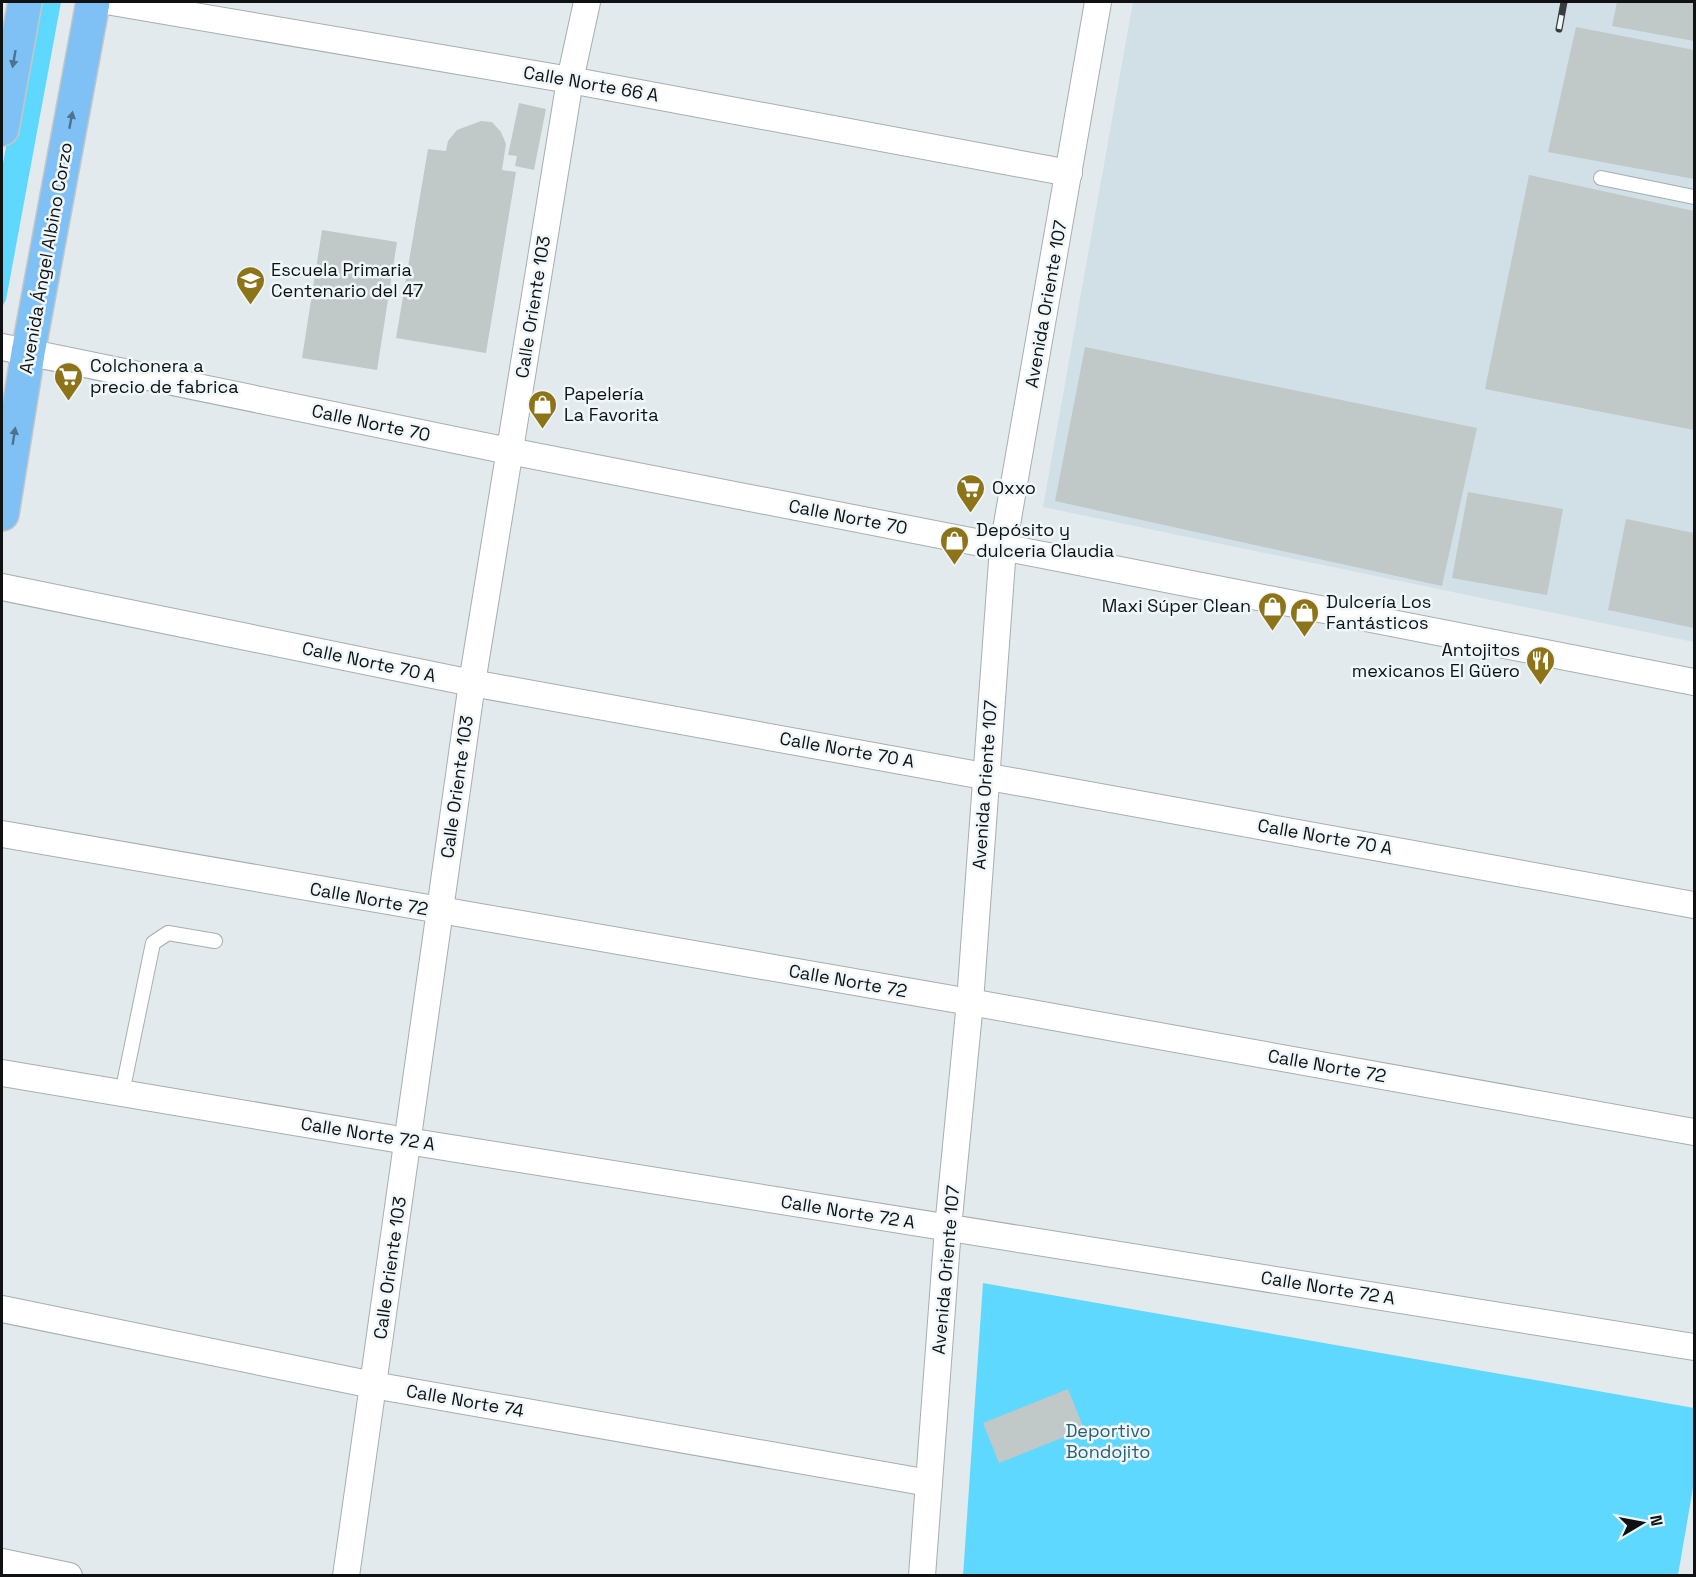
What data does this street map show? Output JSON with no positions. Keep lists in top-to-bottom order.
{
  "streets": {
    "main road": ["Avenida Ángel Albino Corzo"],
    "street": [
      "Calle Norte 66 A",
      "Avenida Oriente 107",
      "Calle Oriente 103",
      "Calle Norte 70",
      "Calle Norte 70 A",
      "Calle Norte 72",
      "Calle Norte 72 A",
      "Calle Norte 74"
    ]
  },
  "crossings": [
    ["Calle Norte 66 A", "Avenida Oriente 107"],
    ["Calle Norte 66 A", "Calle Oriente 103"],
    ["Avenida Ángel Albino Corzo", "Calle Norte 70"],
    ["Avenida Oriente 107", "Calle Norte 70"],
    ["Avenida Oriente 107", "Calle Norte 70 A"],
    ["Avenida Oriente 107", "Calle Norte 72"],
    ["Avenida Oriente 107", "Calle Norte 72 A"],
    ["Avenida Oriente 107", "Calle Norte 74"],
    ["Calle Oriente 103", "Calle Norte 70"],
    ["Calle Oriente 103", "Calle Norte 70 A"],
    ["Calle Oriente 103", "Calle Norte 72"],
    ["Calle Oriente 103", "Calle Norte 72 A"],
    ["Calle Oriente 103", "Calle Norte 74"]
  ],
  "one_way": ["Avenida Ángel Albino Corzo"],
  "parks": ["Deportivo Bondojito"],
  "places": {
    "school or university": ["Escuela Primaria Centenario del 47"],
    "supermarket": ["Colchonera a precio de fabrica", "Oxxo"],
    "shop": [
      "Papelería La Favorita",
      "Depósito y dulceria Claudia",
      "Maxi Súper Clean",
      "Dulcería Los Fantásticos"
    ],
    "restaurant": ["Antojitos mexicanos El Güero"]
  },
  "north": "right"
}
